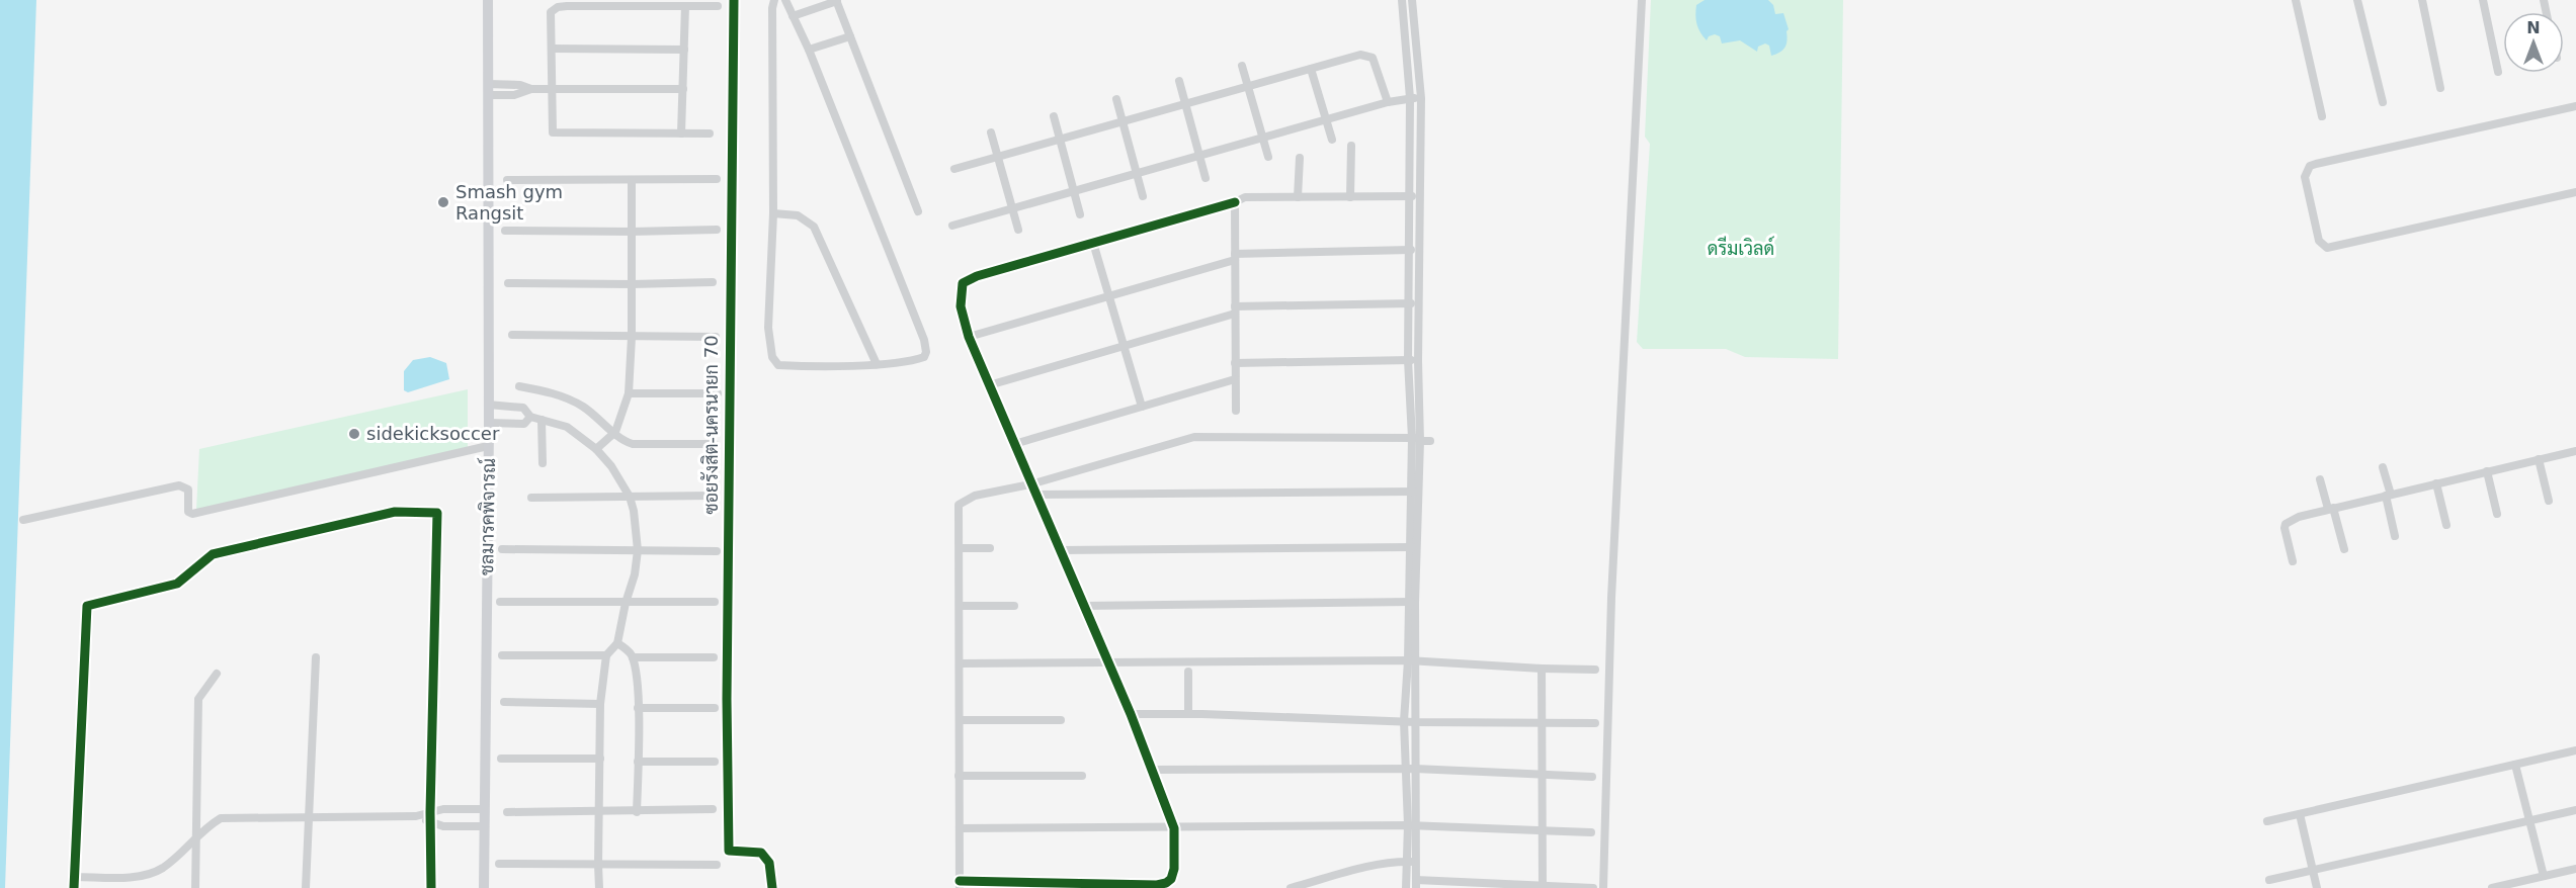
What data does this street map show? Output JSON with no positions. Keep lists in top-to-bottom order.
{
  "streets": {
    "street": ["ซอยรังสิต-นครนายก 70", "ชลมารคพิจารณ์"]
  },
  "parks": ["ดรีมเวิลด์"],
  "places": ["Smash gym Rangsit", "sidekicksoccer"],
  "north": "top"
}
